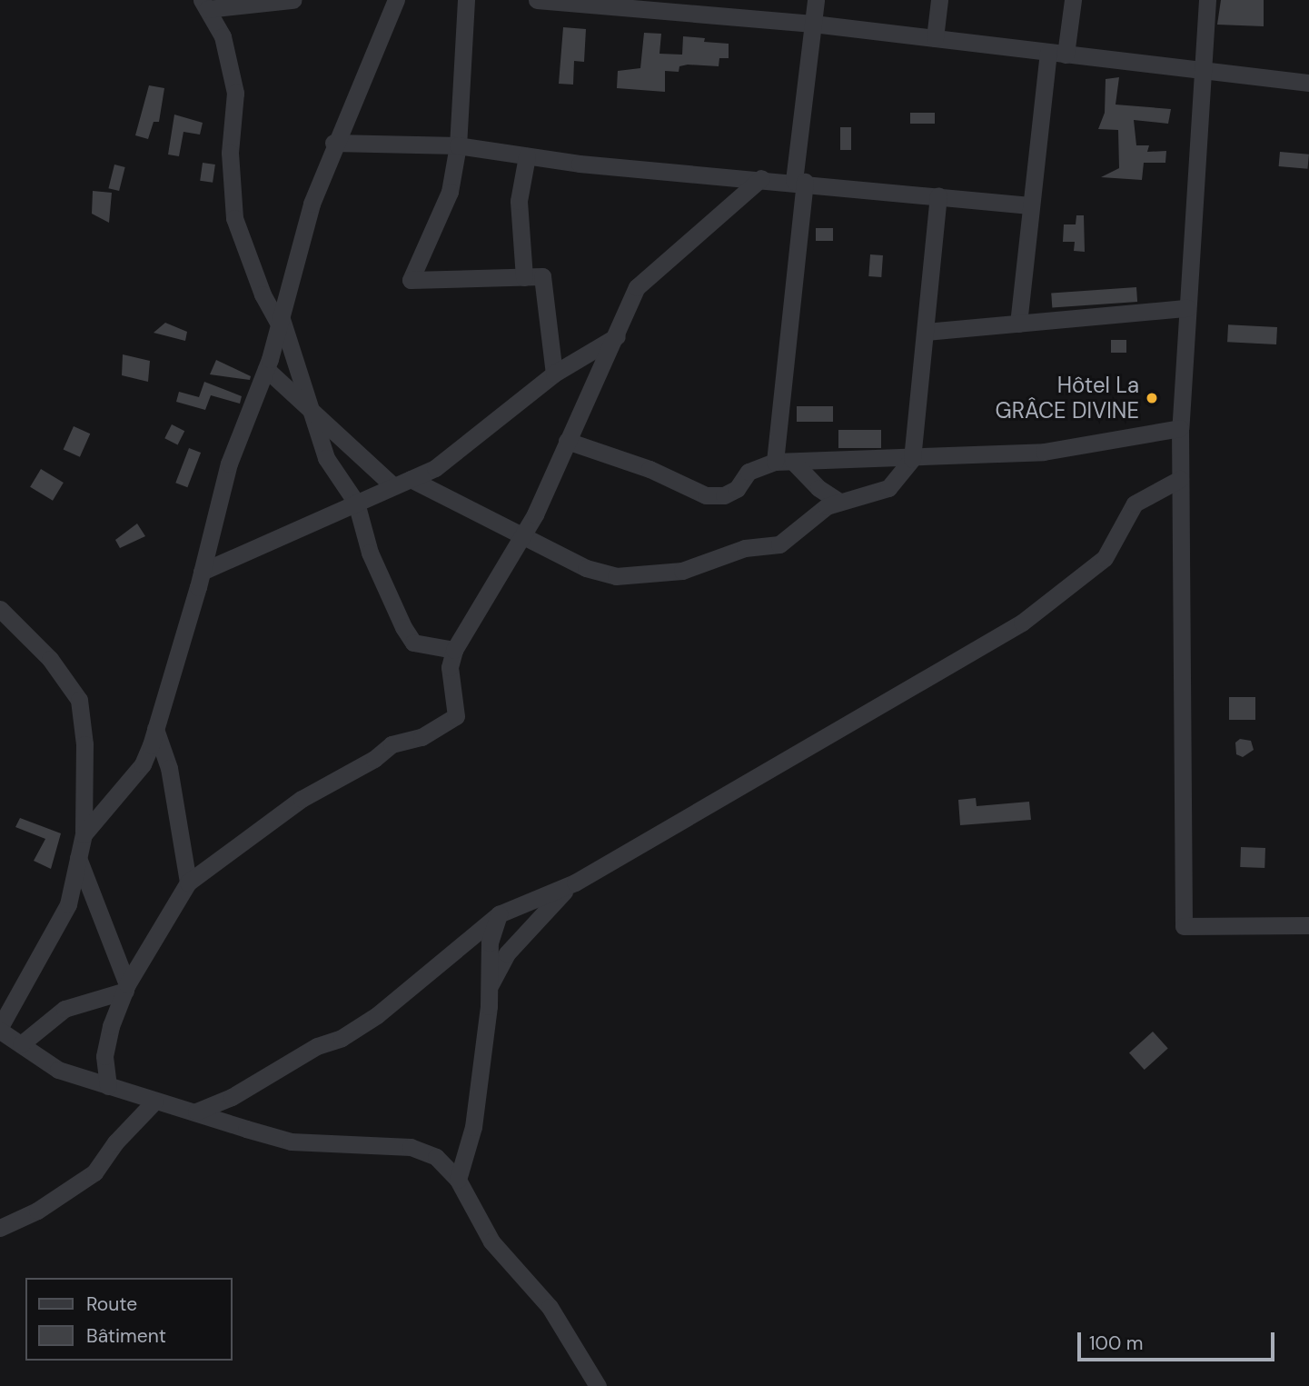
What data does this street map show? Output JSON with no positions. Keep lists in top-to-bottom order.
{
  "places": ["Hôtel La GRÂCE DIVINE"],
  "legend": ["Route", "Bâtiment"],
  "scale_bar": "100 m"
}
